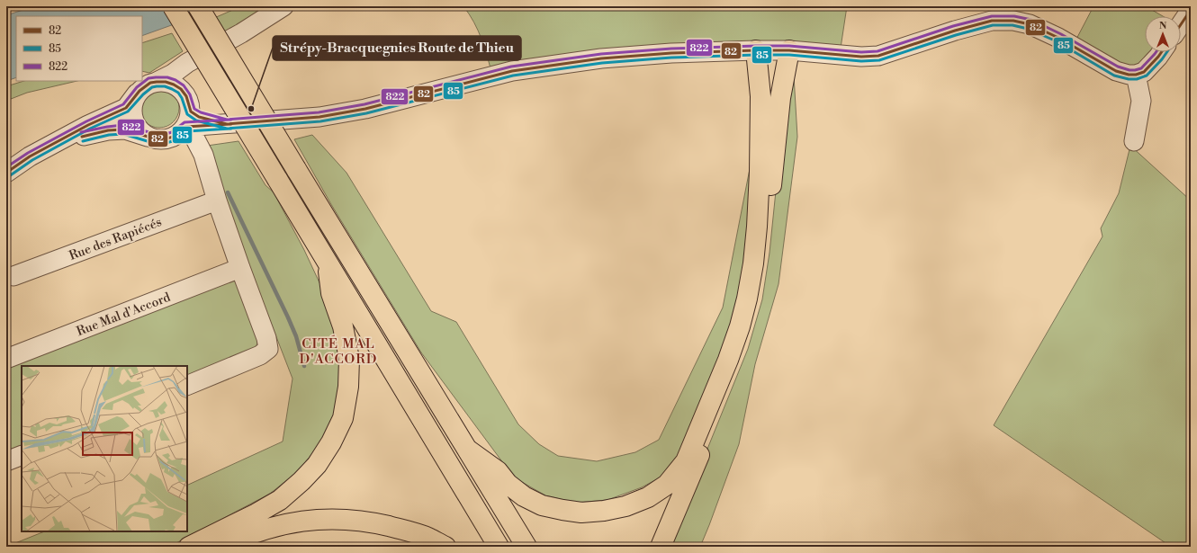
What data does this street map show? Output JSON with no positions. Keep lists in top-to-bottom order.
{
  "streets": {
    "street": ["Rue des Rapiécés", "Rue Mal d'Accord"]
  },
  "districts": ["CITÉ MAL D'ACCORD"],
  "places": ["Strépy-Bracquegnies Route de Thieu"],
  "lines": ["transit line 82", "transit line 822", "transit line 85"],
  "legend": ["82", "85", "822"],
  "north": "top"
}
